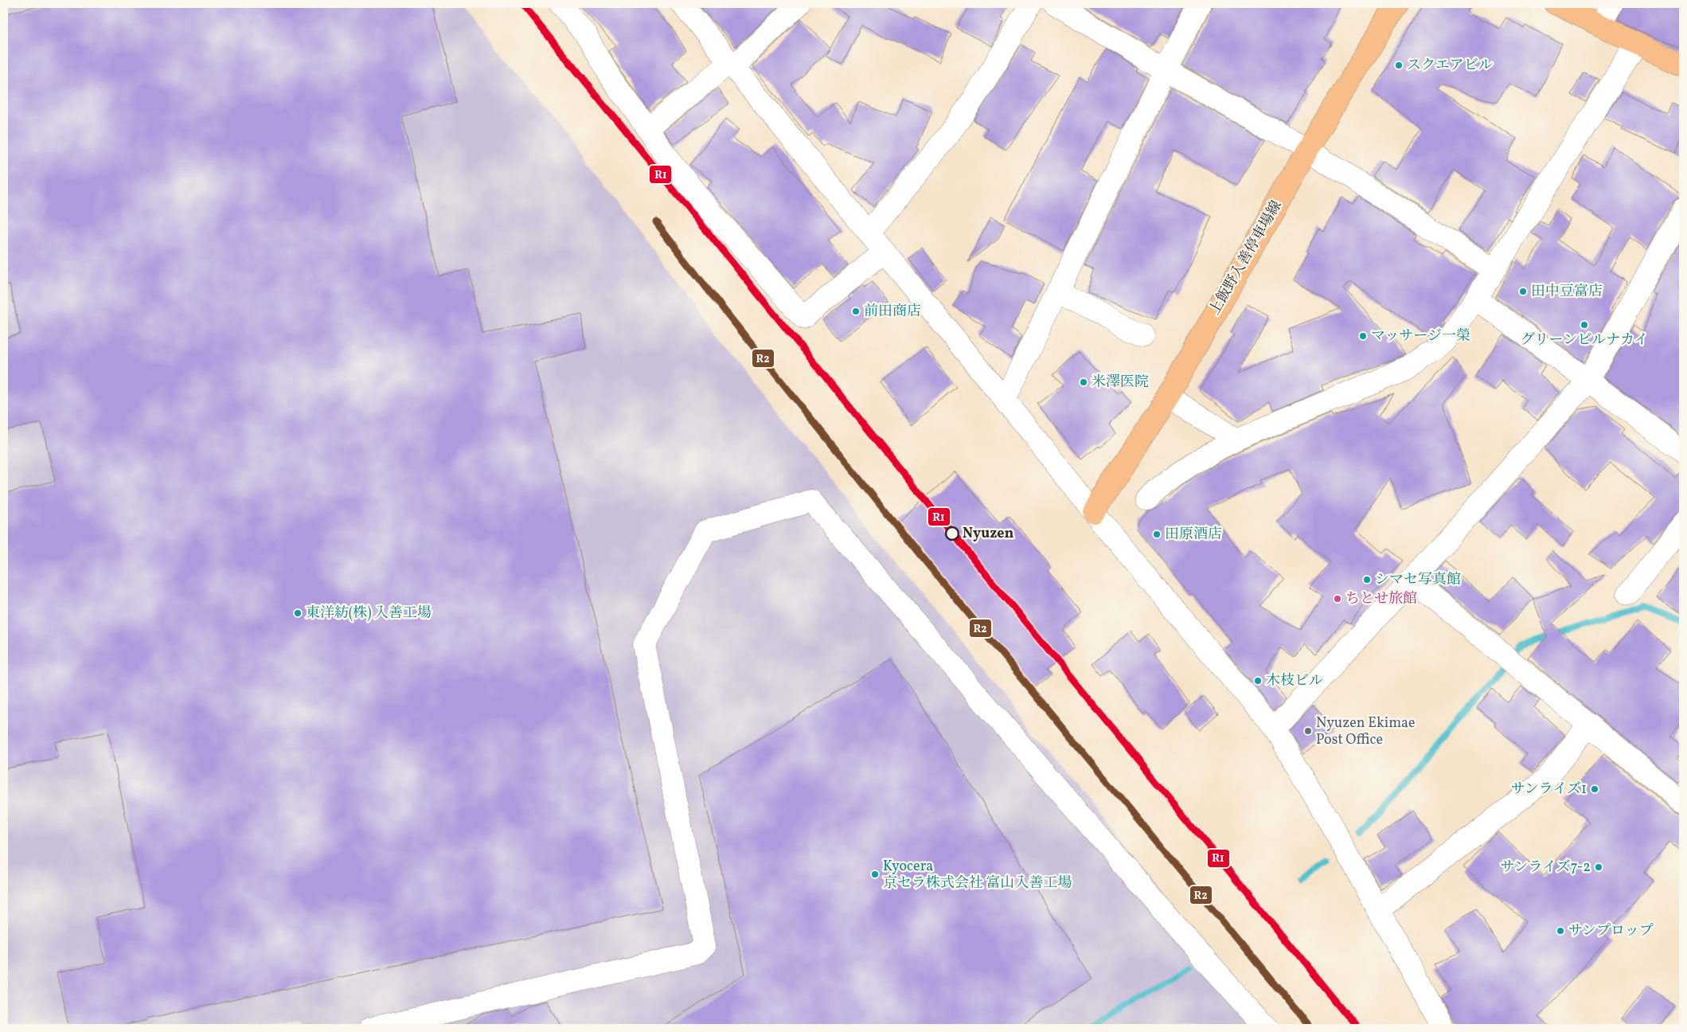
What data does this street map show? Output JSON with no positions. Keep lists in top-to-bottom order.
{
  "streets": {
    "main road": ["上飯野入善停車場線"]
  },
  "places": [
    "スクエアビル",
    "田中豆富店",
    "前田商店",
    "グリーンビルナカイ",
    "マッサージ一榮",
    "米澤医院",
    "Nyuzen",
    "田原酒店",
    "シマセ写真館",
    "ちとせ旅館",
    "東洋紡(株) 入善工場",
    "木枝ビル",
    "Nyuzen Ekimae Post Office",
    "サンライズ1",
    "サンライズ7-2",
    "Kyocera 京セラ株式会社 富山入善工場",
    "サンプロップ"
  ],
  "lines": ["transit line R1", "transit line R2"]
}
